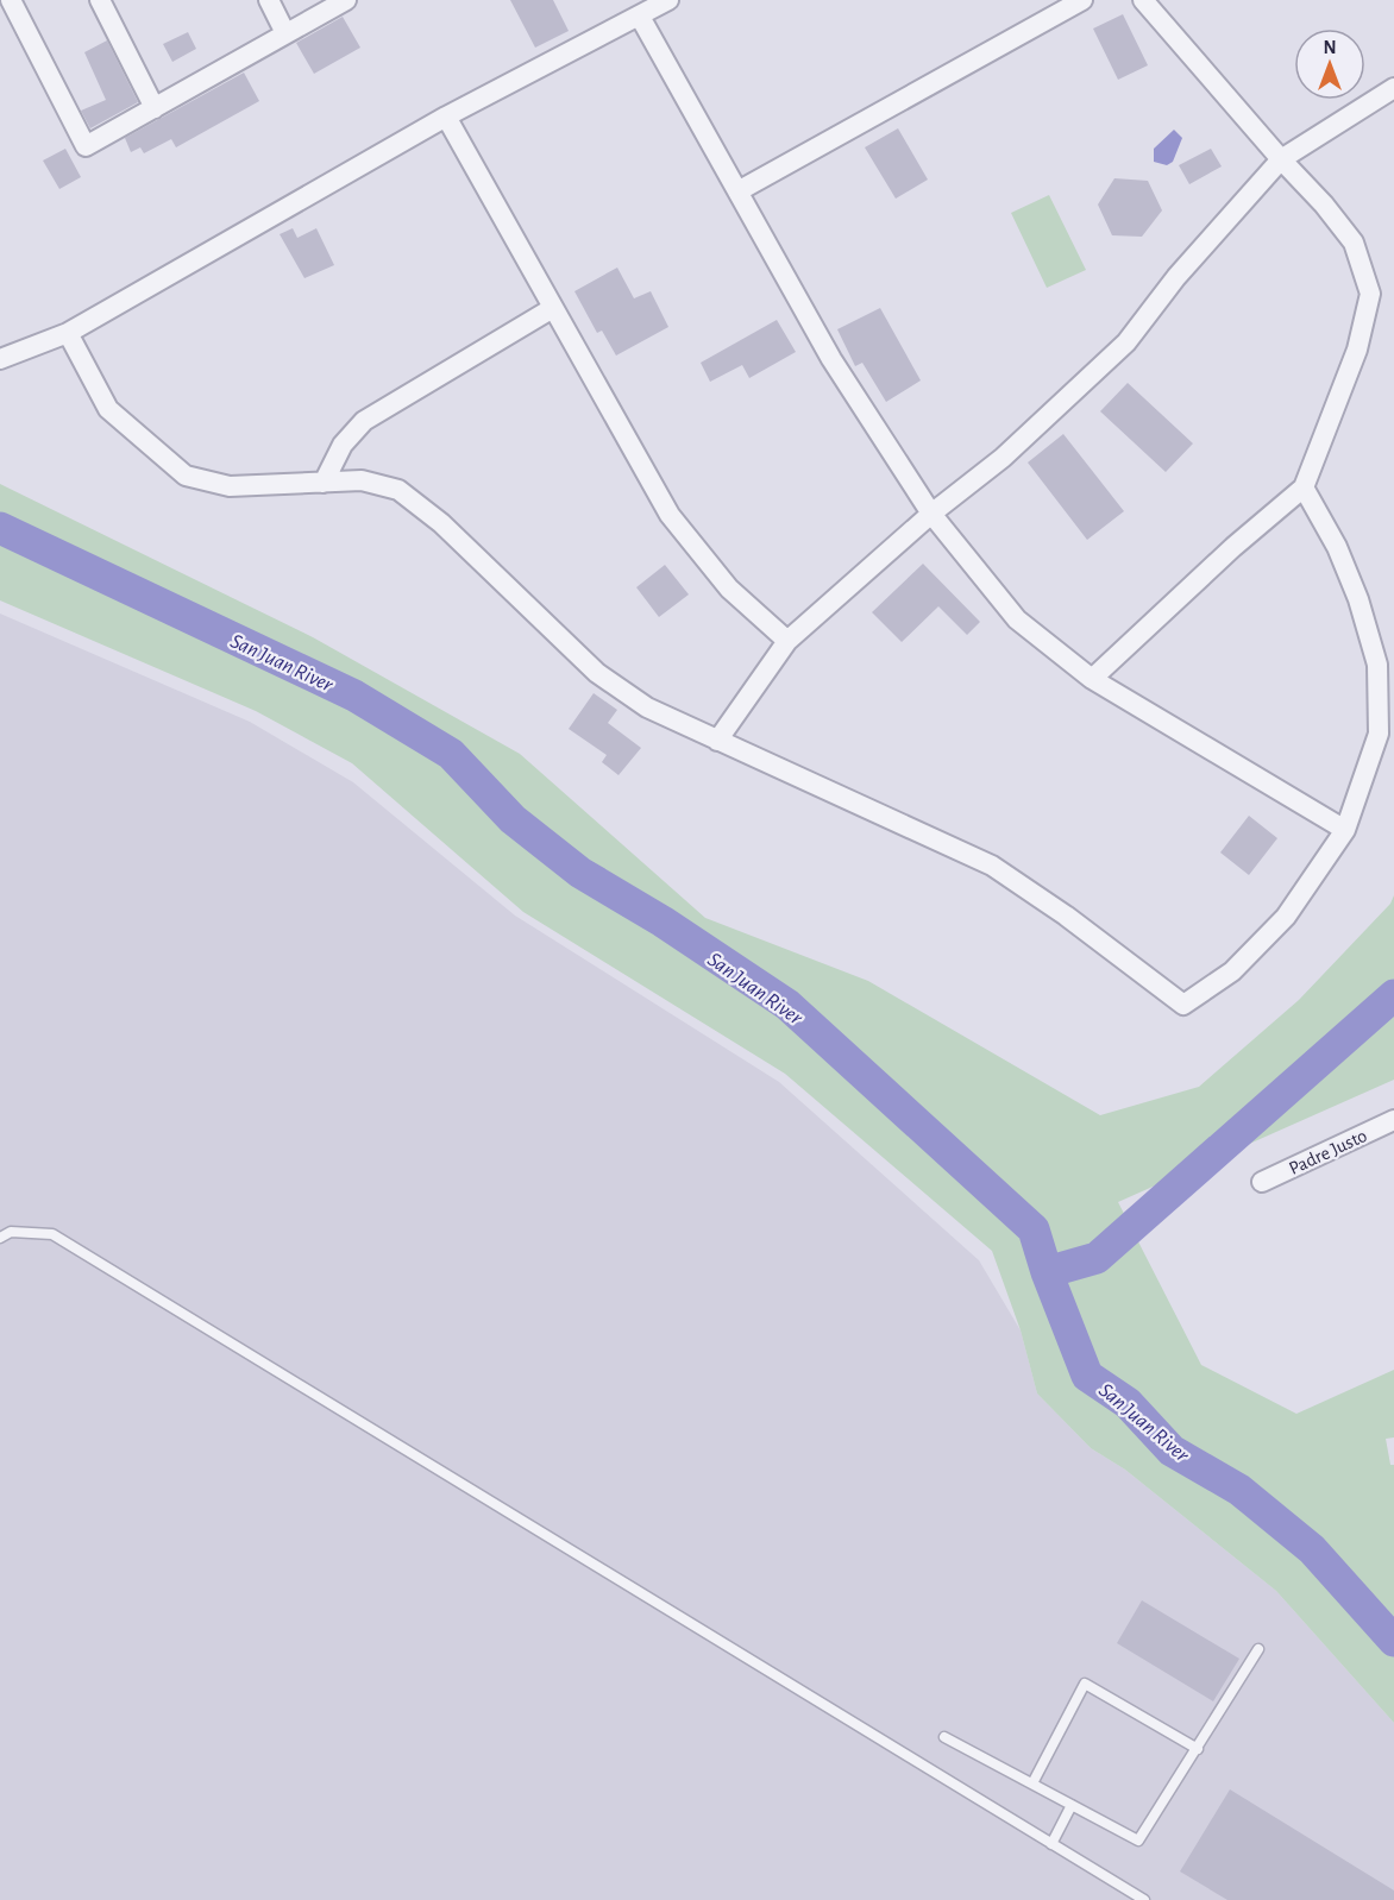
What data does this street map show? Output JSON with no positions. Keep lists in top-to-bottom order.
{
  "streets": {
    "street": ["Padre Justo"]
  },
  "water": ["San Juan River"],
  "north": "top"
}
